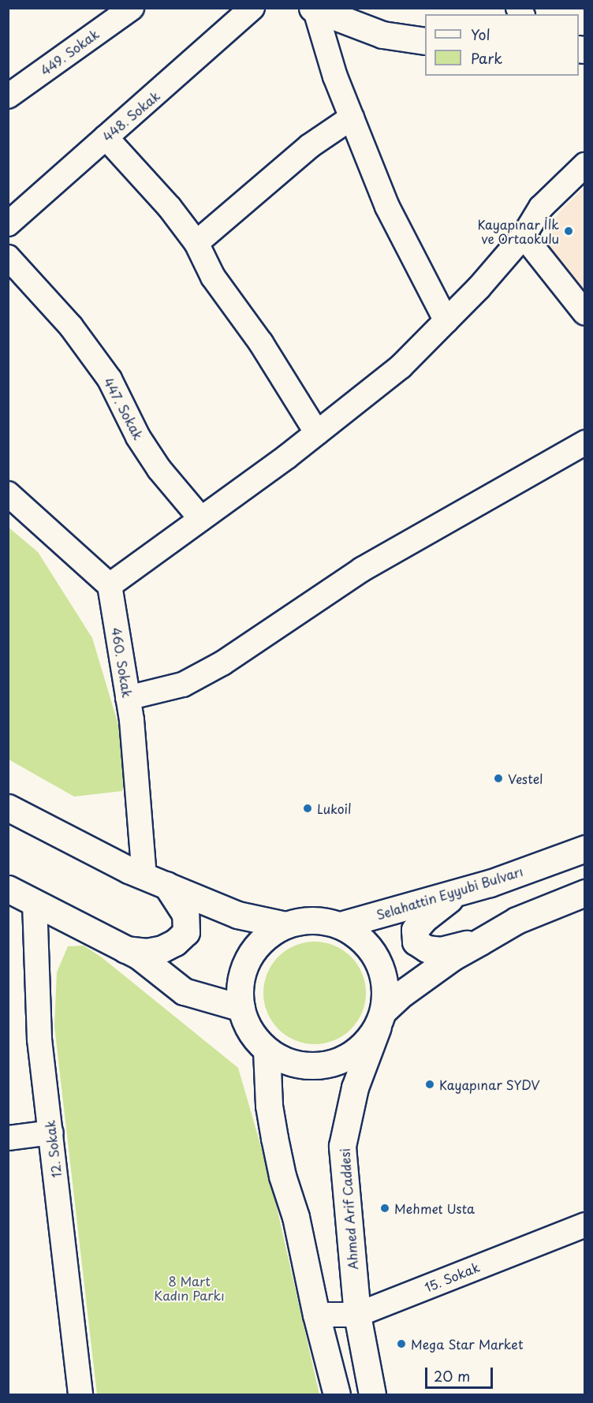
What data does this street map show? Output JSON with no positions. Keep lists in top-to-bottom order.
{
  "streets": {
    "main road": ["Selahattin Eyyubi Bulvarı", "Ahmed Arif Caddesi"],
    "street": [
      "449. Sokak",
      "448. Sokak",
      "447. Sokak",
      "460. Sokak",
      "12. Sokak",
      "15. Sokak"
    ]
  },
  "crossings": [
    ["Selahattin Eyyubi Bulvarı", "Ahmed Arif Caddesi"],
    ["Ahmed Arif Caddesi", "15. Sokak"]
  ],
  "parks": ["8 Mart Kadın Parkı"],
  "places": [
    "Kayapınar İlk ve Ortaokulu",
    "Vestel",
    "Lukoil",
    "Kayapınar SYDV",
    "Mehmet Usta",
    "Mega Star Market"
  ],
  "legend": ["Yol", "Park"],
  "scale_bar": "20 m"
}
